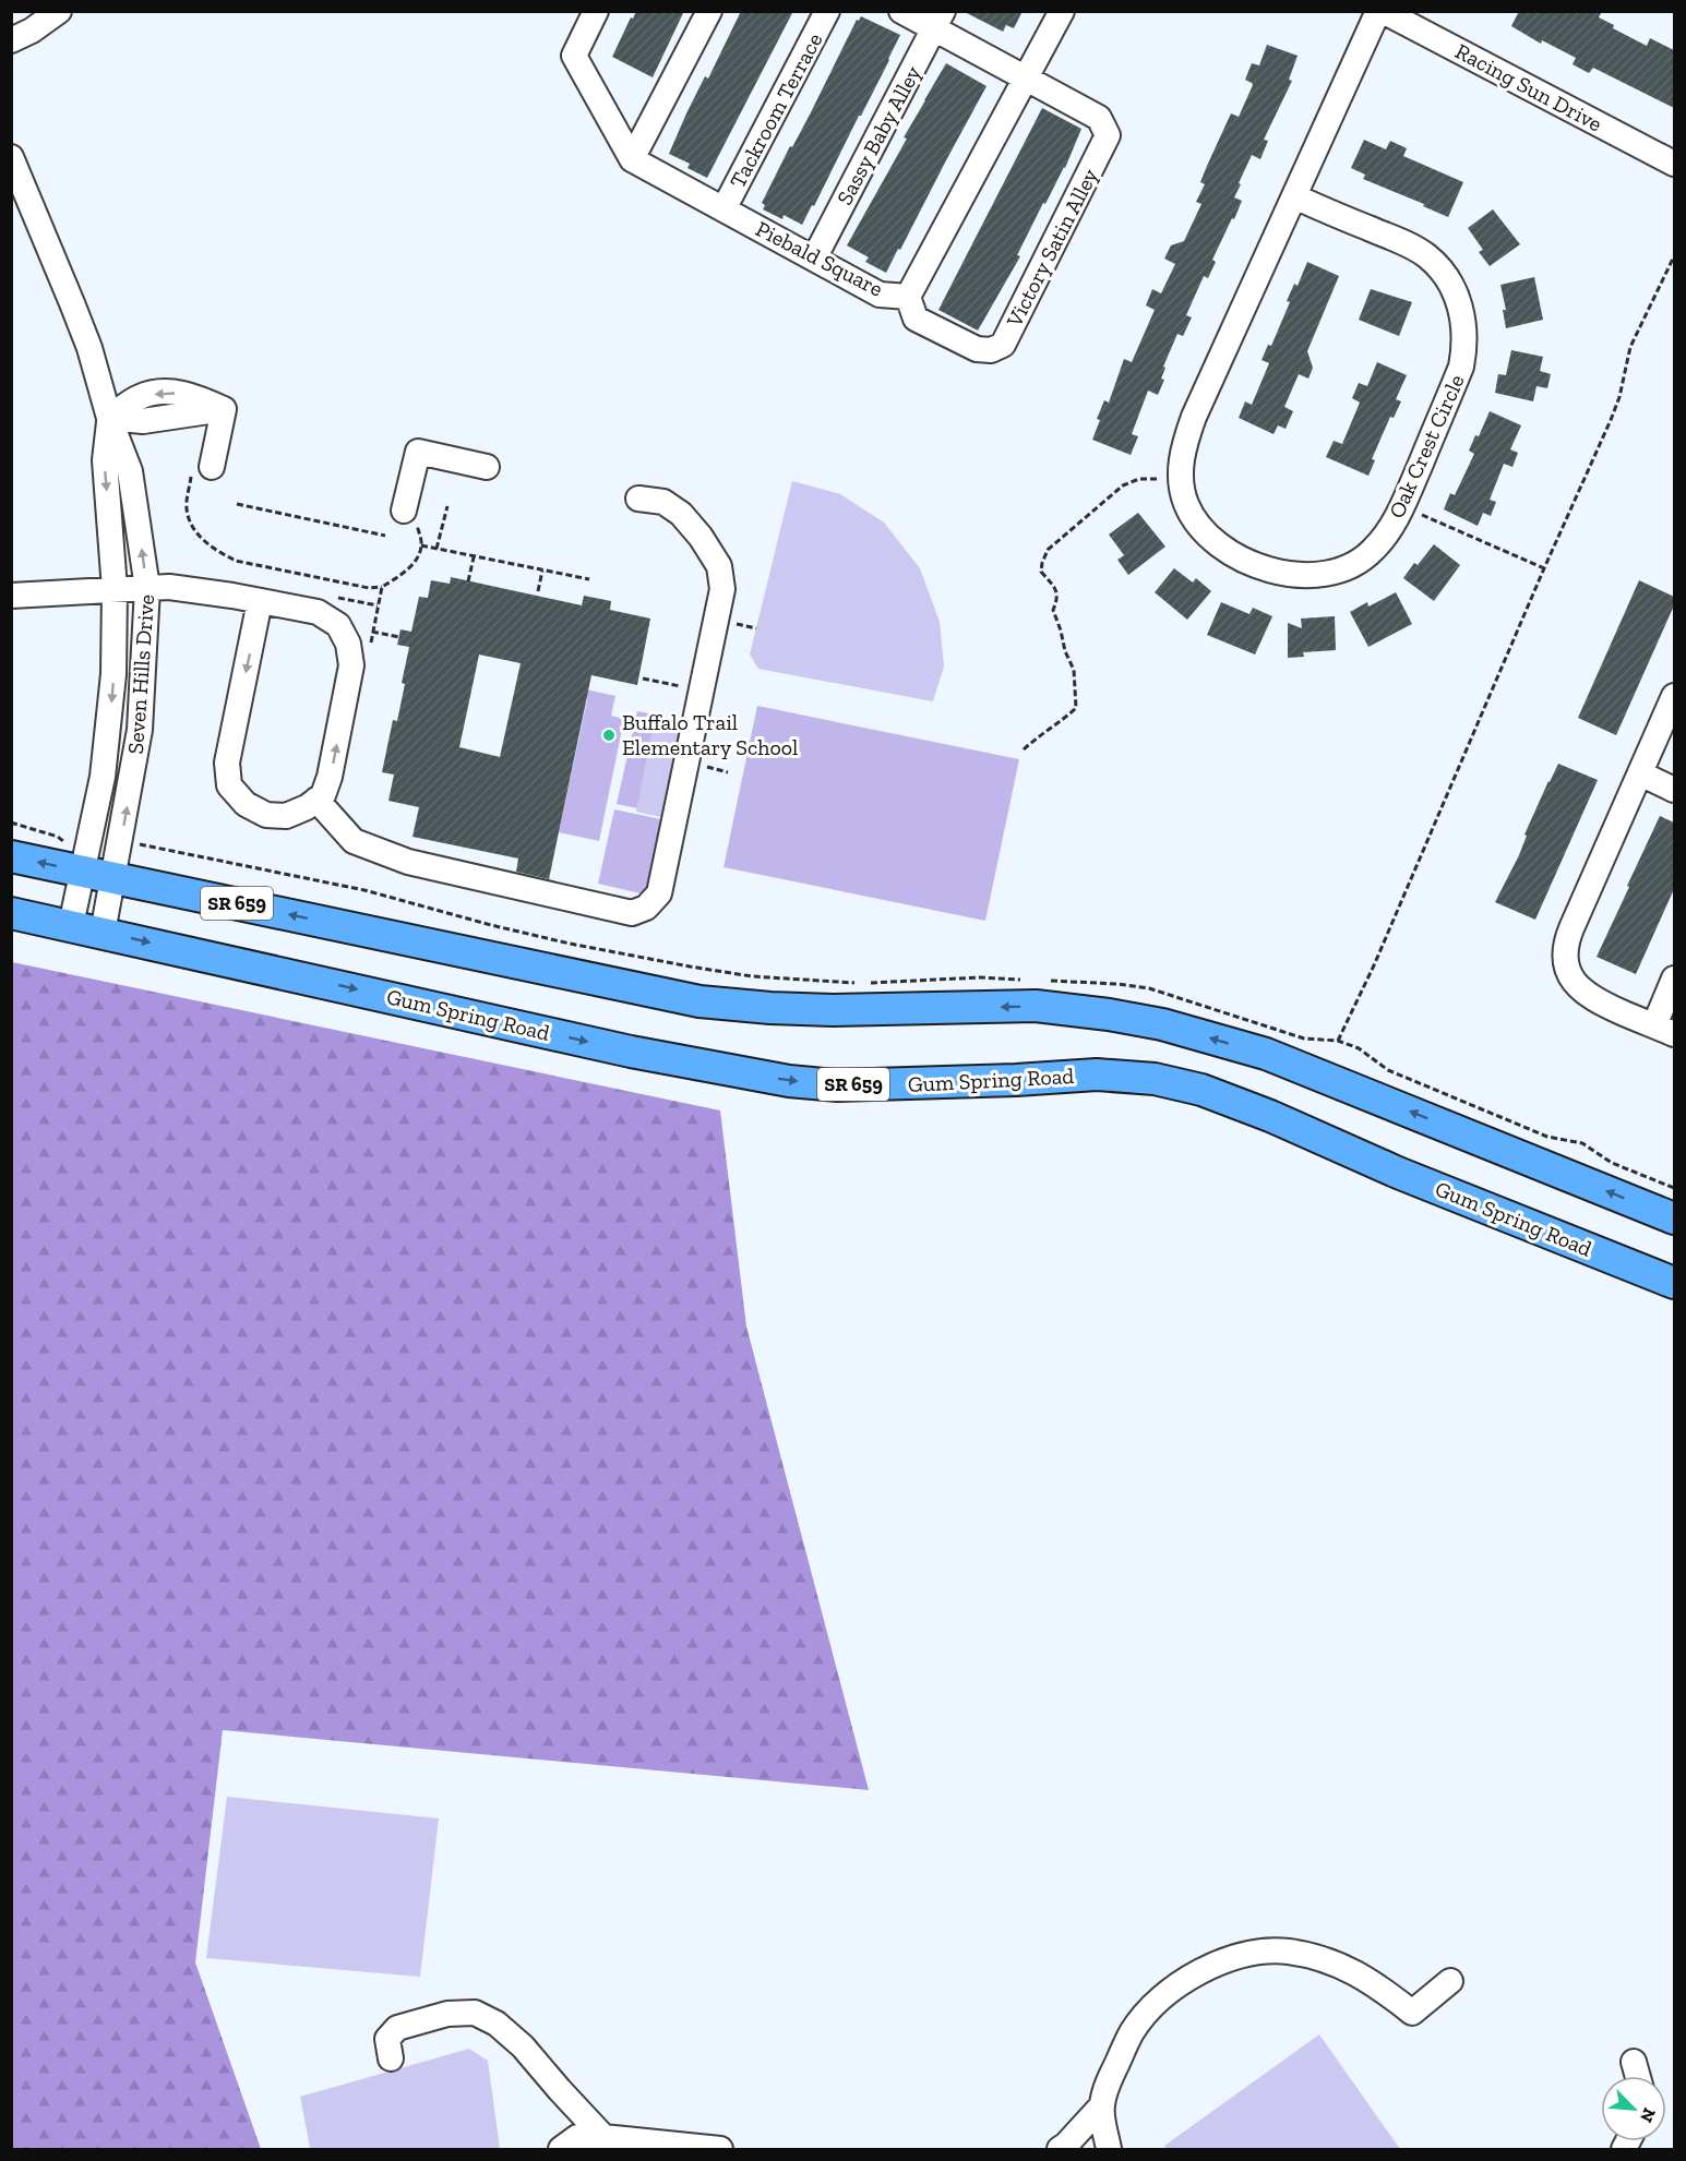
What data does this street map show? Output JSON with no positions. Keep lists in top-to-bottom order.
{
  "streets": {
    "main road": ["SR 659", "Gum Spring Road"],
    "street": [
      "Racing Sun Drive",
      "Tackroom Terrace",
      "Sassy Baby Alley",
      "Victory Satin Alley",
      "Piebald Square",
      "Oak Crest Circle",
      "Seven Hills Drive"
    ]
  },
  "crossings": [
    ["Racing Sun Drive", "Oak Crest Circle"],
    ["Tackroom Terrace", "Piebald Square"],
    ["Sassy Baby Alley", "Piebald Square"],
    ["Victory Satin Alley", "Piebald Square"],
    ["Seven Hills Drive", "SR 659"],
    ["Seven Hills Drive", "Gum Spring Road"]
  ],
  "places": ["Buffalo Trail Elementary School"],
  "north": "bottom right"
}
